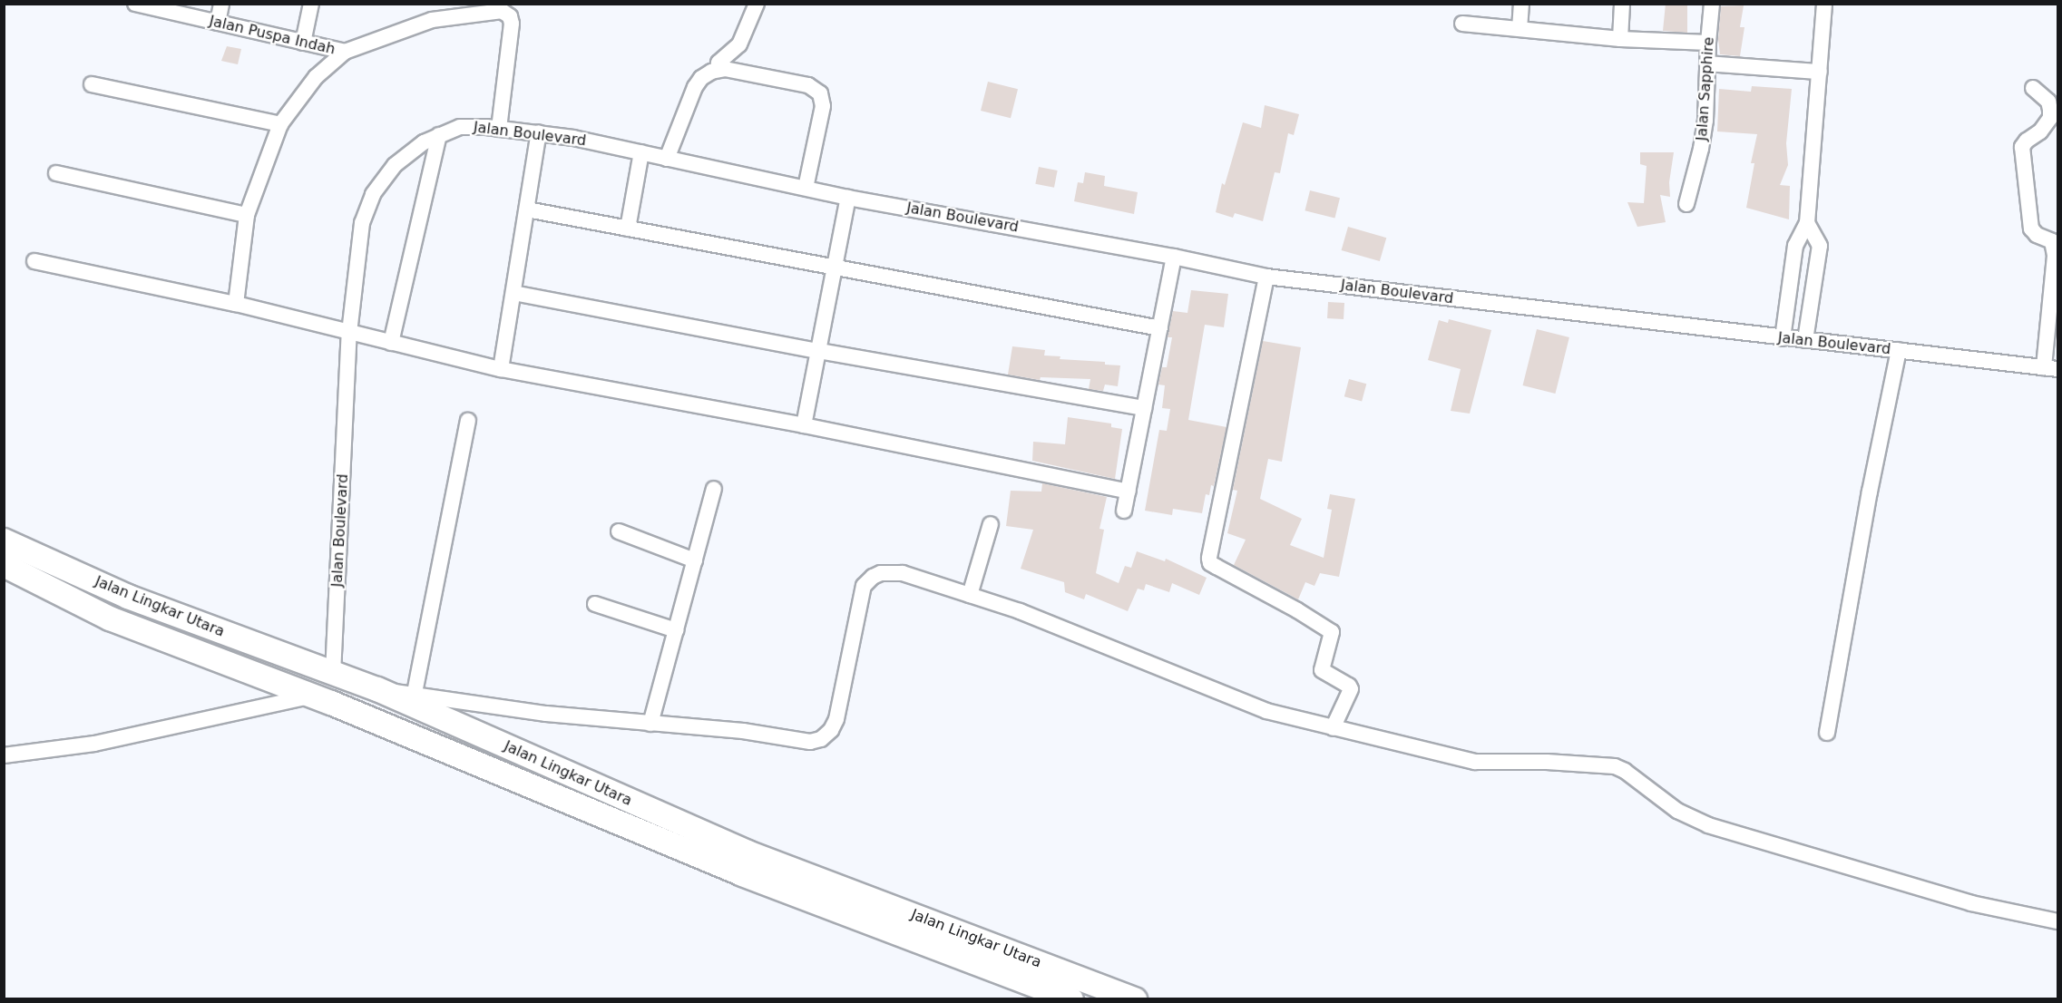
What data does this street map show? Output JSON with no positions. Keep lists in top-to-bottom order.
{
  "streets": {
    "main road": ["Jalan Lingkar Utara"],
    "street": ["Jalan Puspa Indah", "Jalan Sapphire", "Jalan Boulevard"]
  },
  "crossings": [
    ["Jalan Boulevard", "Jalan Lingkar Utara"]
  ]
}
